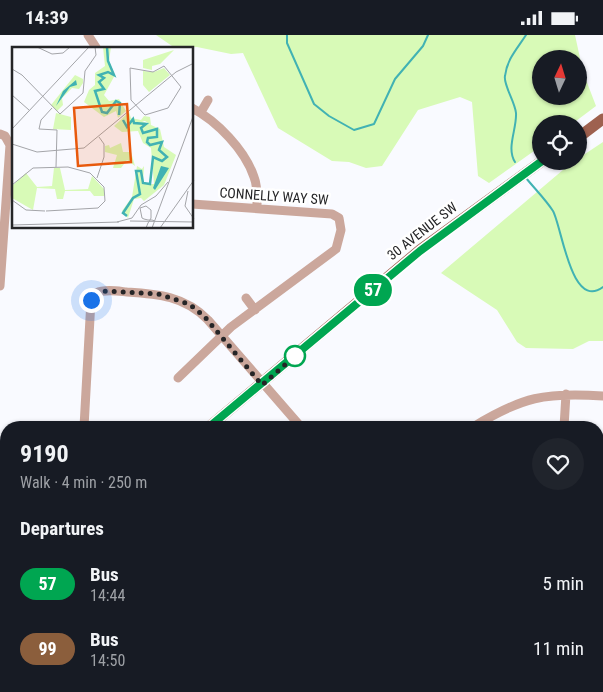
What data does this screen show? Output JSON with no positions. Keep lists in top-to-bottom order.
{
  "streets": {
    "main road": ["30 AVENUE SW"],
    "street": ["CONNELLY WAY SW"]
  },
  "lines": ["bus line 57"],
  "north": "top",
  "page": {
    "status": "14:39",
    "on_map": "57",
    "heading": [
      ["9190", "Walk · 4 min · 250 m"],
      "Departures"
    ],
    "list": [
      {
        "mark": "57",
        "name": "Bus",
        "note": "14:44",
        "value": "5 min"
      },
      {
        "mark": "99",
        "name": "Bus",
        "note": "14:50",
        "value": "11 min"
      }
    ]
  }
}
